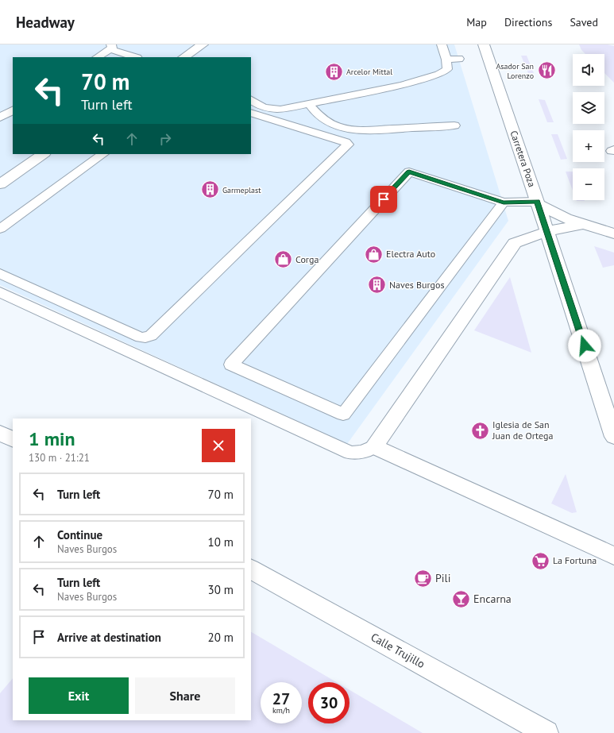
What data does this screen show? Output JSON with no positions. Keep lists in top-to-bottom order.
{
  "streets": {
    "street": ["Carretera Poza", "Calle Trujillo"]
  },
  "places": {
    "restaurant": ["Asador San Lorenzo"],
    "building": ["Arcelor Mittal", "Garmeplast", "Naves Burgos"],
    "shop": ["Electra Auto", "Corga"],
    "church": ["Iglesia de San Juan de Ortega"],
    "supermarket": ["La Fortuna"],
    "cafe": ["Pili"],
    "bar": ["Encarna"]
  },
  "page": {
    "header": "Headway",
    "nav": ["Map", "Directions", "Saved"],
    "map_buttons": ["+", "−"],
    "turn": ["70 m", "Turn left"],
    "heading": ["1 min", "130 m · 21:21"],
    "list": [
      {
        "name": "Turn left",
        "value": "70 m"
      },
      {
        "name": "Continue",
        "note": "Naves Burgos",
        "value": "10 m"
      },
      {
        "name": "Turn left",
        "note": "Naves Burgos",
        "value": "30 m"
      },
      {
        "name": "Arrive at destination",
        "value": "20 m"
      }
    ],
    "buttons": ["Exit", "Share"],
    "speed": "27 km/h",
    "limit": "30"
  }
}
